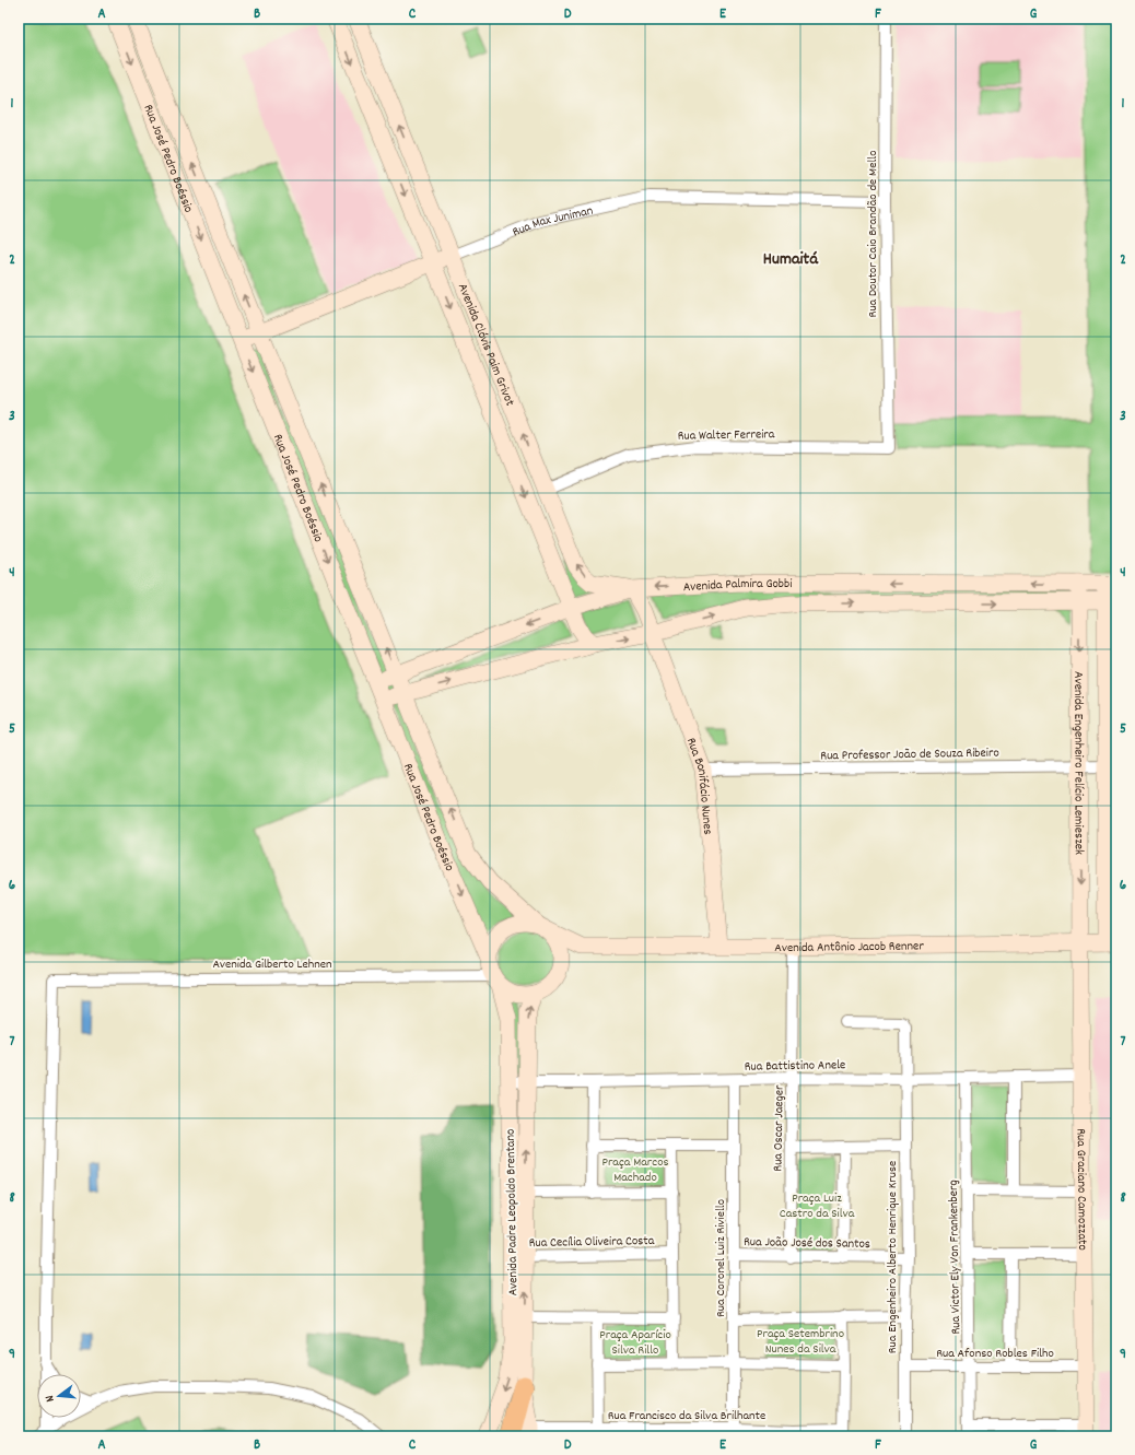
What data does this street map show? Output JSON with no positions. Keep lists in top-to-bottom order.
{
  "streets": {
    "street": [
      "Rua José Pedro Boéssio",
      "Rua Max Juniman",
      "Rua Doutor Caio Brandão de Mello",
      "Avenida Clóvis Paim Grivot",
      "Rua Walter Ferreira",
      "Avenida Palmira Gobbi",
      "Rua Professor João de Souza Ribeiro",
      "Avenida Engenheiro Felício Lemieszek",
      "Rua Bonifácio Nunes",
      "Avenida Antônio Jacob Renner",
      "Avenida Gilberto Lehnen",
      "Rua Battistino Anele",
      "Rua Oscar Jaeger",
      "Rua Graciano Camozzato",
      "Avenida Padre Leopoldo Brentano",
      "Rua Cecília Oliveira Costa",
      "Rua João José dos Santos",
      "Rua Engenheiro Alberto Henrique Kruse",
      "Rua Victor Ely Von Frankenberg",
      "Rua Coronel Luiz Riviello",
      "Rua Afonso Robles Filho",
      "Rua Francisco da Silva Brilhante"
    ]
  },
  "crossings": [
    ["Rua José Pedro Boéssio", "Rua Max Juniman"],
    ["Rua José Pedro Boéssio", "Avenida Palmira Gobbi"],
    ["Rua José Pedro Boéssio", "Avenida Antônio Jacob Renner"],
    ["Rua José Pedro Boéssio", "Avenida Gilberto Lehnen"],
    ["Rua José Pedro Boéssio", "Avenida Padre Leopoldo Brentano"],
    ["Rua Max Juniman", "Rua Doutor Caio Brandão de Mello"],
    ["Rua Max Juniman", "Avenida Clóvis Paim Grivot"],
    ["Rua Doutor Caio Brandão de Mello", "Rua Walter Ferreira"],
    ["Avenida Clóvis Paim Grivot", "Rua Walter Ferreira"],
    ["Avenida Clóvis Paim Grivot", "Avenida Palmira Gobbi"],
    ["Avenida Palmira Gobbi", "Avenida Engenheiro Felício Lemieszek"],
    ["Avenida Palmira Gobbi", "Rua Bonifácio Nunes"],
    ["Rua Professor João de Souza Ribeiro", "Avenida Engenheiro Felício Lemieszek"],
    ["Rua Professor João de Souza Ribeiro", "Rua Bonifácio Nunes"],
    ["Avenida Engenheiro Felício Lemieszek", "Avenida Antônio Jacob Renner"],
    ["Avenida Engenheiro Felício Lemieszek", "Rua Graciano Camozzato"],
    ["Rua Bonifácio Nunes", "Avenida Antônio Jacob Renner"],
    ["Avenida Antônio Jacob Renner", "Avenida Gilberto Lehnen"],
    ["Avenida Antônio Jacob Renner", "Rua Oscar Jaeger"],
    ["Avenida Antônio Jacob Renner", "Rua Graciano Camozzato"],
    ["Avenida Antônio Jacob Renner", "Avenida Padre Leopoldo Brentano"],
    ["Avenida Gilberto Lehnen", "Avenida Padre Leopoldo Brentano"],
    ["Rua Battistino Anele", "Rua Oscar Jaeger"],
    ["Rua Battistino Anele", "Rua Graciano Camozzato"],
    ["Rua Battistino Anele", "Avenida Padre Leopoldo Brentano"],
    ["Rua Battistino Anele", "Rua Engenheiro Alberto Henrique Kruse"],
    ["Rua Battistino Anele", "Rua Victor Ely Von Frankenberg"],
    ["Rua Battistino Anele", "Rua Coronel Luiz Riviello"],
    ["Rua Oscar Jaeger", "Rua João José dos Santos"],
    ["Rua Graciano Camozzato", "Rua Afonso Robles Filho"],
    ["Avenida Padre Leopoldo Brentano", "Rua Cecília Oliveira Costa"],
    ["Avenida Padre Leopoldo Brentano", "Rua Francisco da Silva Brilhante"],
    ["Rua João José dos Santos", "Rua Engenheiro Alberto Henrique Kruse"],
    ["Rua João José dos Santos", "Rua Coronel Luiz Riviello"],
    ["Rua Engenheiro Alberto Henrique Kruse", "Rua Afonso Robles Filho"],
    ["Rua Victor Ely Von Frankenberg", "Rua Afonso Robles Filho"],
    ["Rua Coronel Luiz Riviello", "Rua Francisco da Silva Brilhante"]
  ],
  "districts": ["Humaitá"],
  "parks": [
    "Praça Marcos Machado",
    "Praça Luiz Castro da Silva",
    "Praça Setembrino Nunes da Silva",
    "Praça Aparício Silva Rillo"
  ],
  "north": "left",
  "grid": {
    "columns": [
      "A",
      "B",
      "C",
      "D",
      "E",
      "F",
      "G"
    ],
    "rows": [
      "1",
      "2",
      "3",
      "4",
      "5",
      "6",
      "7",
      "8",
      "9"
    ]
  }
}
